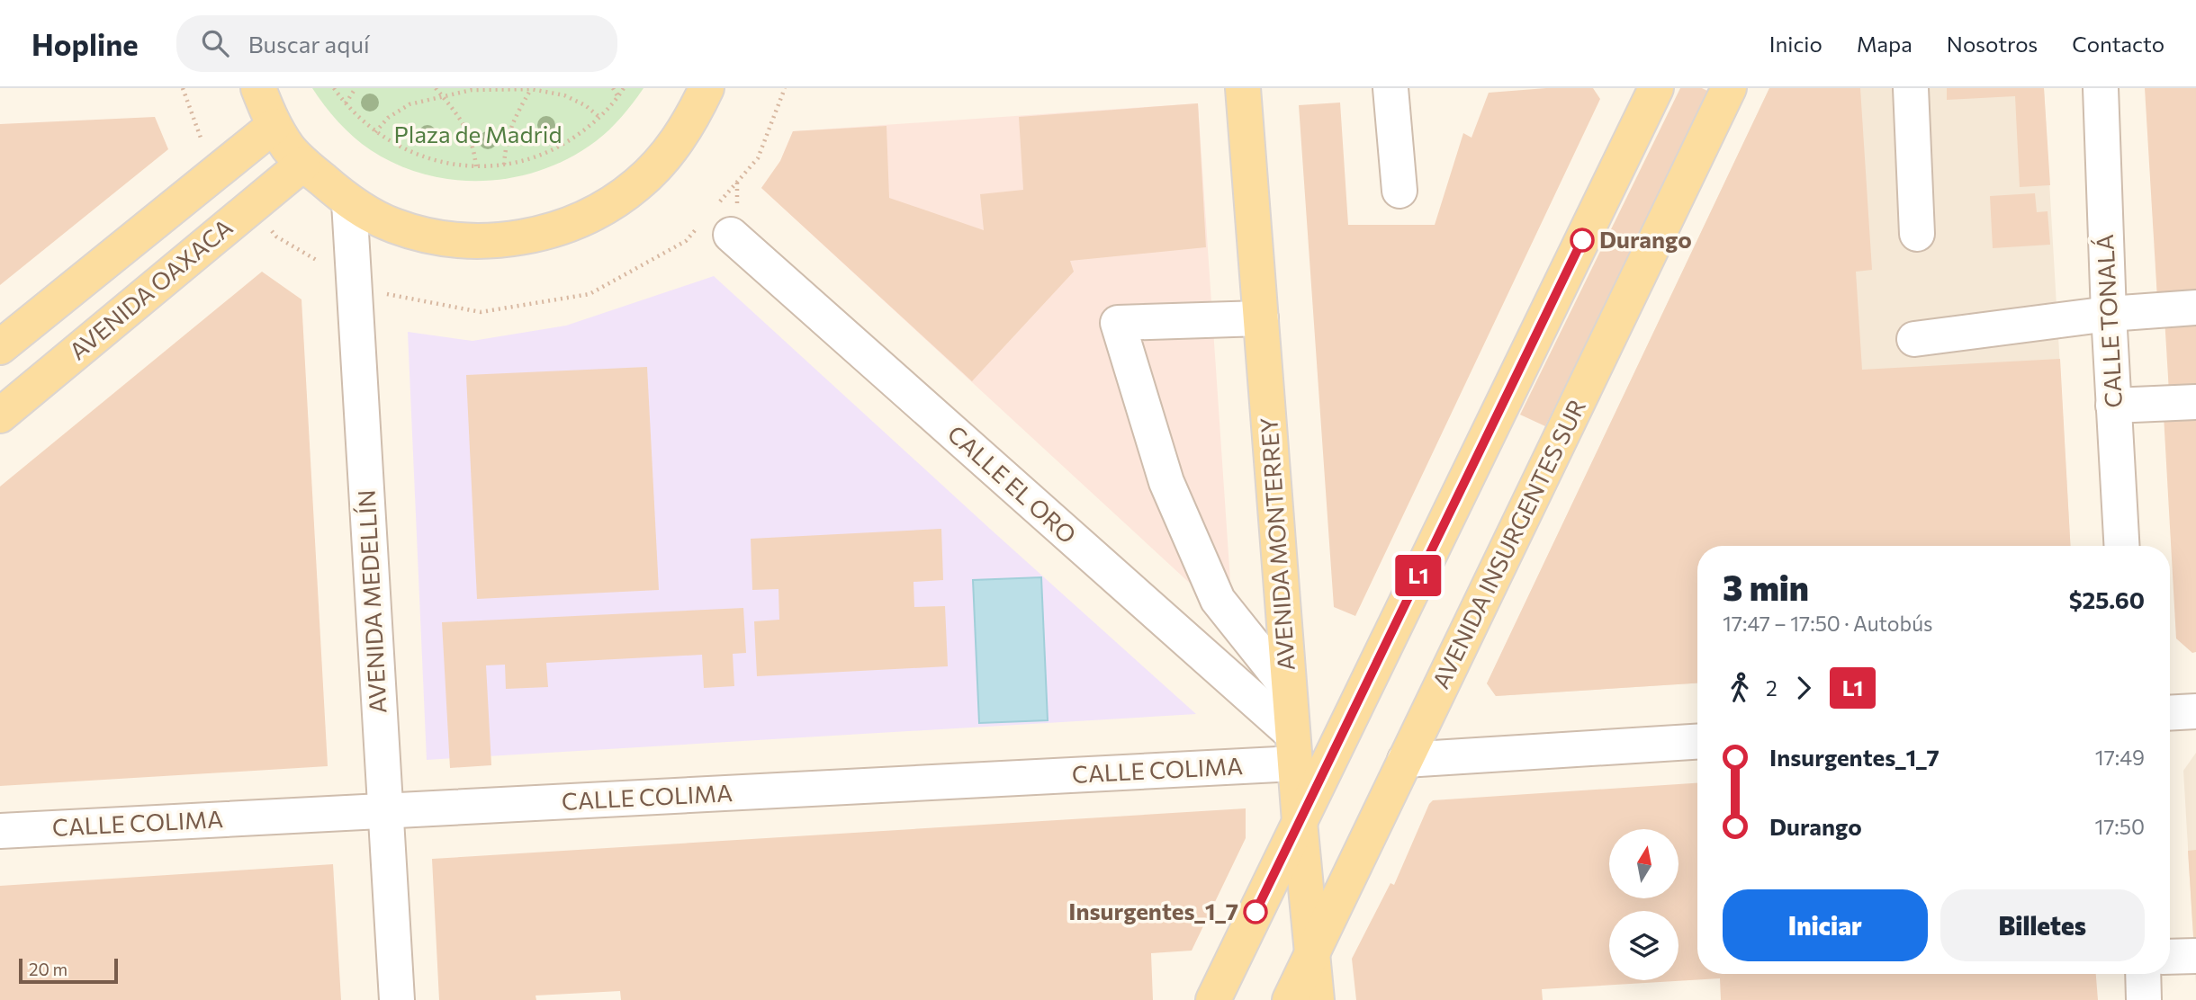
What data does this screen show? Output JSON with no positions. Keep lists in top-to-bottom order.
{
  "streets": {
    "main road": ["AVENIDA OAXACA", "AVENIDA MONTERREY", "AVENIDA INSURGENTES SUR"],
    "street": [
      "CALLE TONALÁ",
      "CALLE EL ORO",
      "AVENIDA MEDELLÍN",
      "CALLE COLIMA"
    ]
  },
  "crossings": [
    ["CALLE EL ORO", "AVENIDA MONTERREY"],
    ["CALLE EL ORO", "CALLE COLIMA"],
    ["AVENIDA MONTERREY", "AVENIDA INSURGENTES SUR"],
    ["AVENIDA MONTERREY", "CALLE COLIMA"],
    ["AVENIDA MEDELLÍN", "CALLE COLIMA"]
  ],
  "parks": ["Plaza de Madrid"],
  "places": ["Durango", "Insurgentes_1_7"],
  "lines": ["bus line L1"],
  "scale_bar": "20 m",
  "north": "top",
  "page": {
    "header": "Hopline",
    "search": "Buscar aquí",
    "nav": [
      "Inicio",
      "Mapa",
      "Nosotros",
      "Contacto"
    ],
    "on_map": "L1",
    "heading": ["3 min", "17:47 – 17:50 · Autobús", "$25.60"],
    "legs": ["2", "L1"],
    "list": [
      {
        "name": "Insurgentes_1_7",
        "value": "17:49"
      },
      {
        "name": "Durango",
        "value": "17:50"
      }
    ],
    "buttons": ["Iniciar", "Billetes"],
    "scale": "20 m"
  }
}
